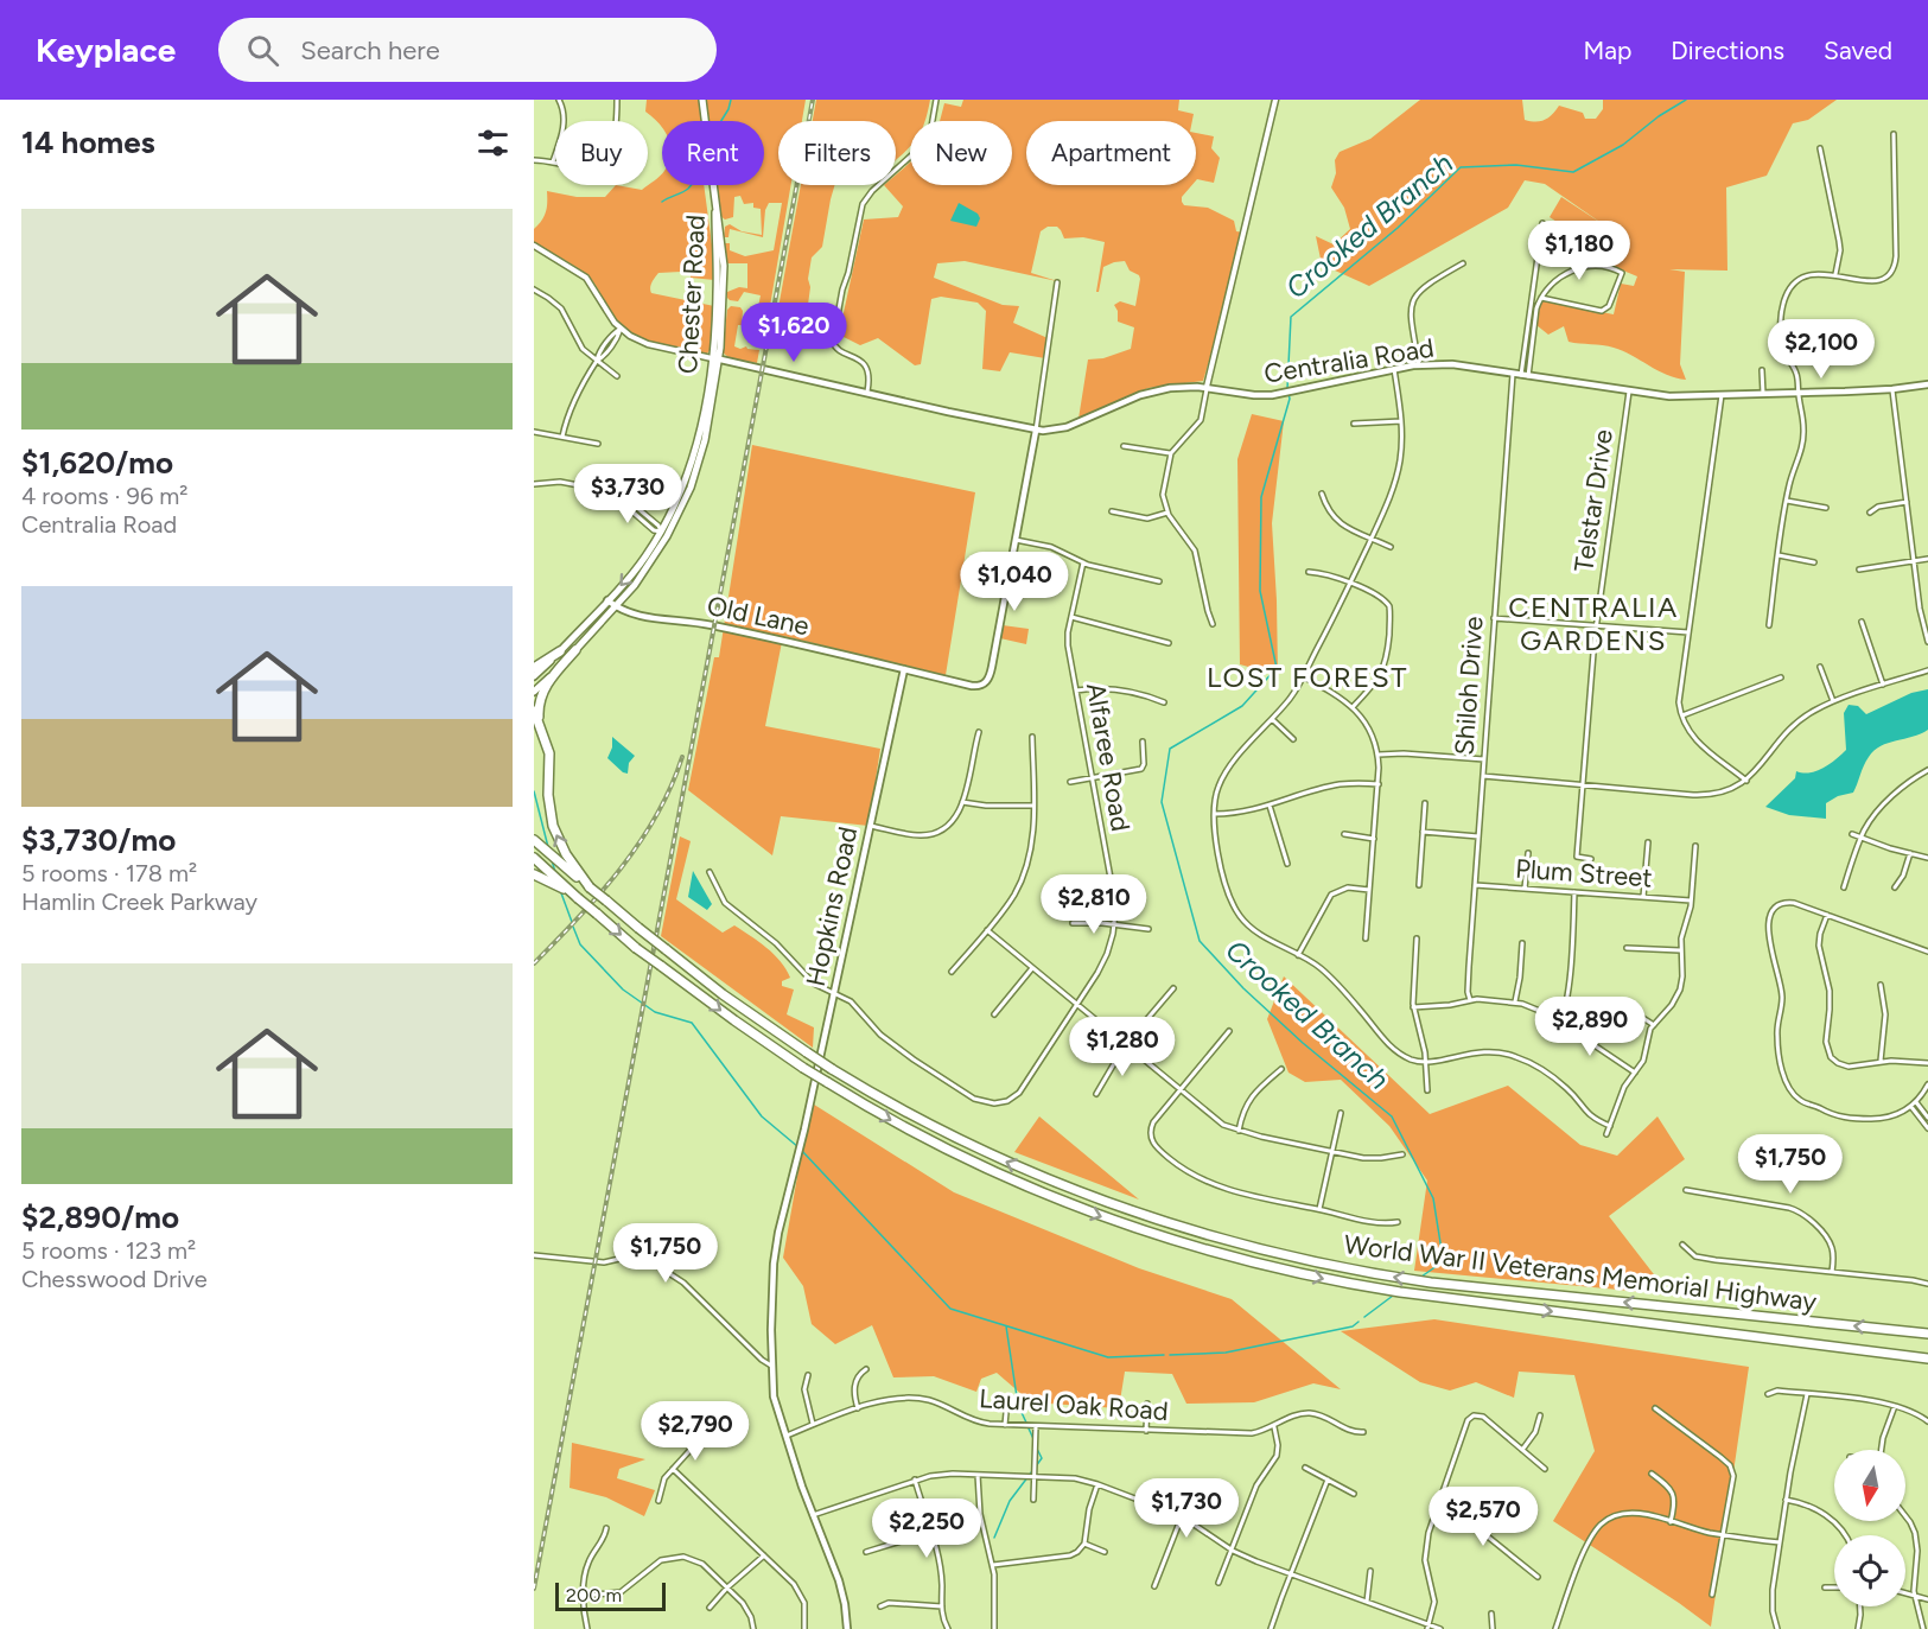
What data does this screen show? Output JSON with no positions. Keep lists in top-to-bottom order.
{
  "streets": {
    "highway": ["World War II Veterans Memorial Highway"],
    "main road": [
      "Chester Road",
      "Centralia Road",
      "Old Lane",
      "Hopkins Road"
    ],
    "street": [
      "Telstar Drive",
      "Shiloh Drive",
      "Alfaree Road",
      "Plum Street",
      "Laurel Oak Road"
    ]
  },
  "crossings": [
    ["Chester Road", "Centralia Road"],
    ["Chester Road", "Old Lane"],
    ["Centralia Road", "Telstar Drive"],
    ["Centralia Road", "Shiloh Drive"],
    ["Old Lane", "Hopkins Road"],
    ["Shiloh Drive", "Plum Street"],
    ["Alfaree Road", "Hopkins Road"],
    ["Hopkins Road", "Laurel Oak Road"]
  ],
  "districts": ["CENTRALIA GARDENS", "LOST FOREST"],
  "water": ["Crooked Branch"],
  "scale_bar": "200 m",
  "north": "bottom",
  "page": {
    "header": "Keyplace",
    "search": "Search here",
    "nav": ["Map", "Directions", "Saved"],
    "heading": "14 homes",
    "chip": [
      "Buy",
      "Rent",
      "Filters",
      "New",
      "Apartment"
    ],
    "list": [
      {
        "name": "$1,620/mo",
        "note": "4 rooms · 96 m² · Centralia Road"
      },
      {
        "name": "$3,730/mo",
        "note": "5 rooms · 178 m² · Hamlin Creek Parkway"
      },
      {
        "name": "$2,890/mo",
        "note": "5 rooms · 123 m² · Chesswood Drive"
      }
    ],
    "price": [
      "$1,180",
      "$1,620",
      "$2,100",
      "$3,730",
      "$1,040",
      "$2,810",
      "$2,890",
      "$1,280",
      "$1,750",
      "$1,750",
      "$2,790",
      "$1,730",
      "$2,570",
      "$2,250"
    ],
    "scale": "200 m"
  }
}
